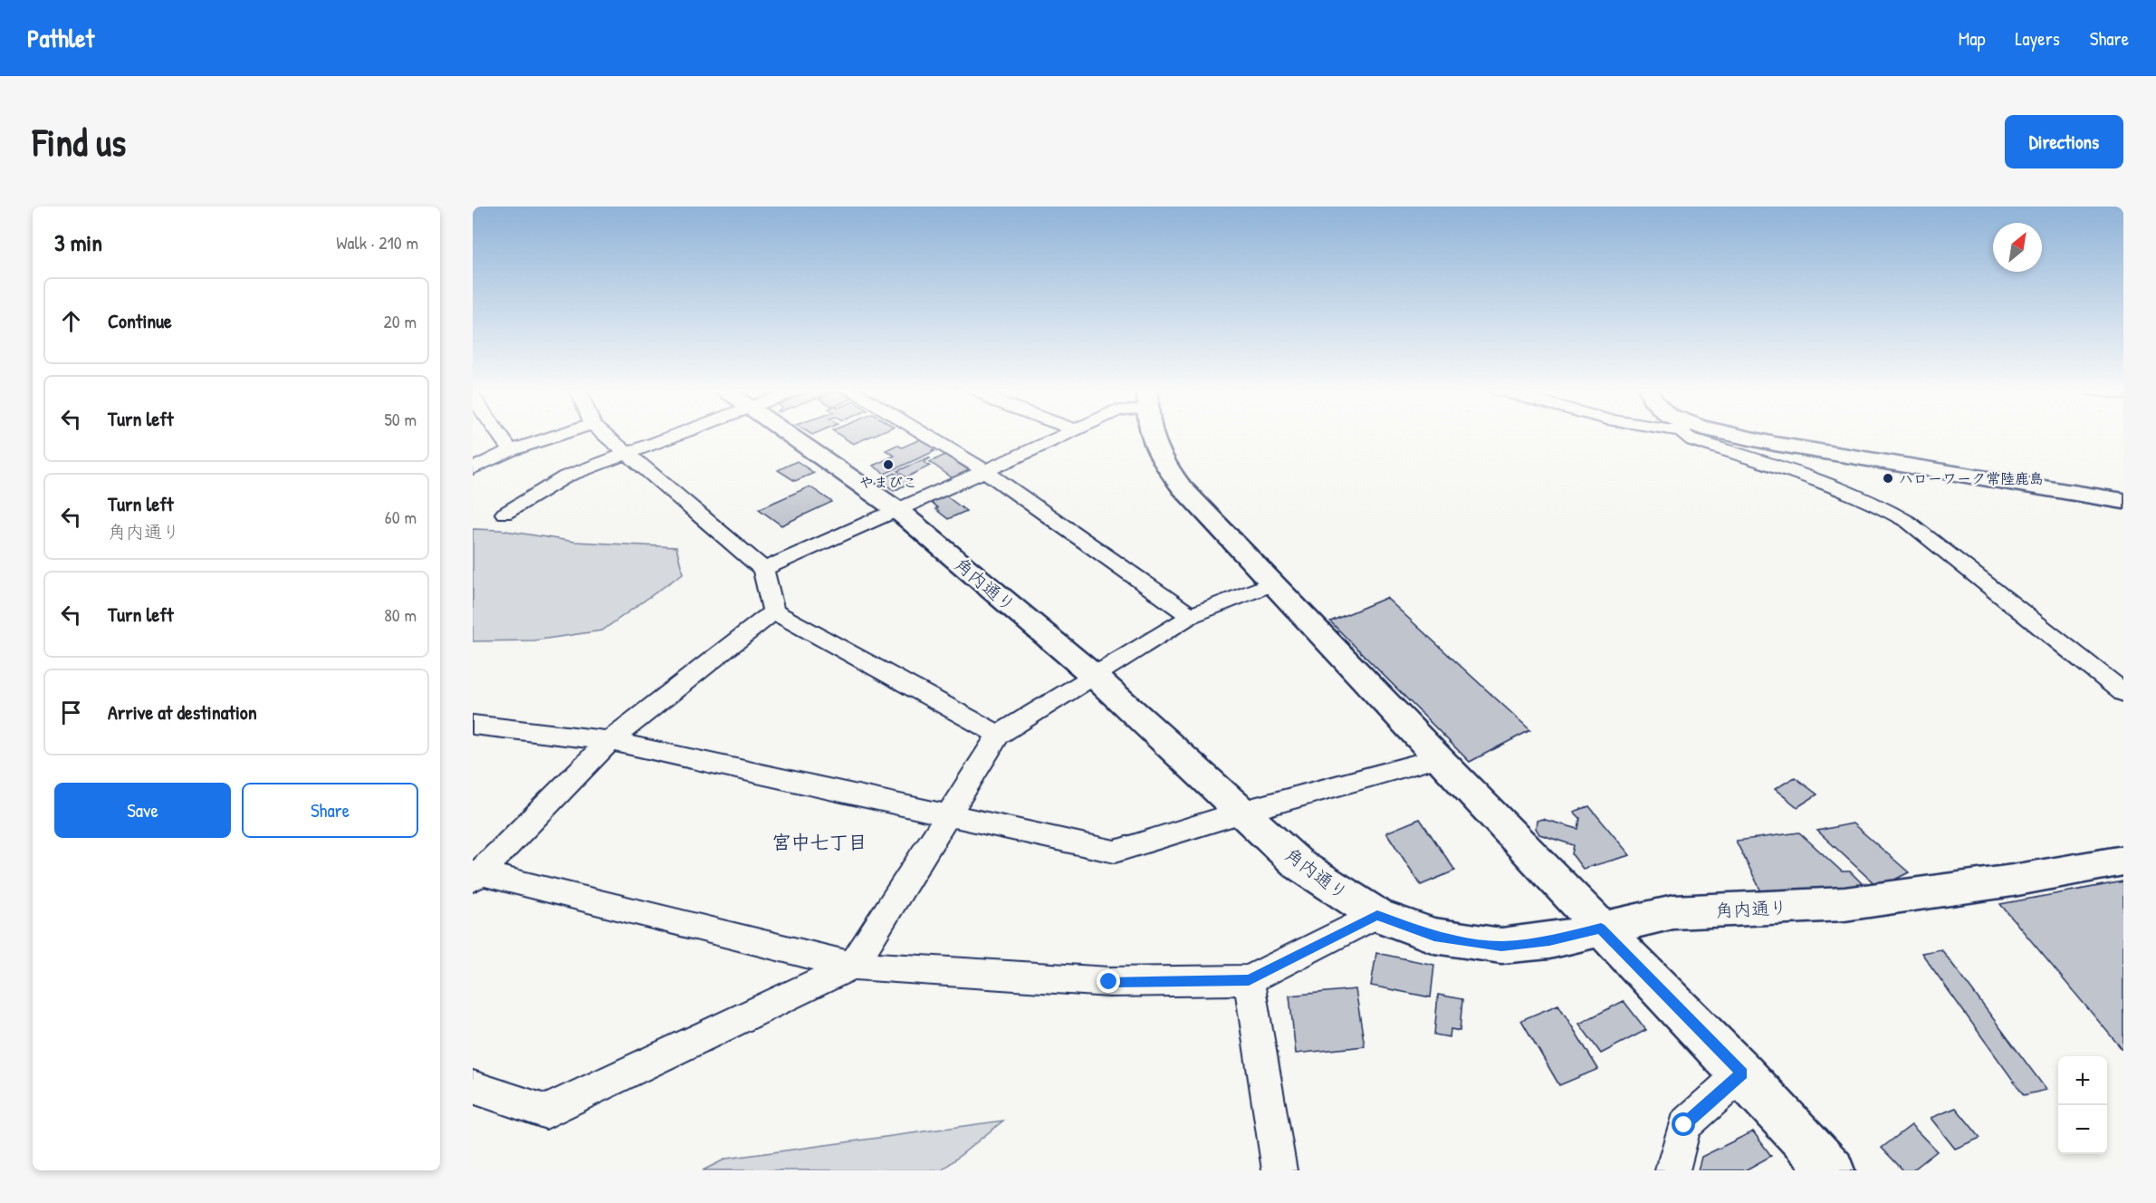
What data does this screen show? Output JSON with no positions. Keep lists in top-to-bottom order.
{
  "streets": {
    "street": ["角内通り"]
  },
  "districts": ["宮中七丁目"],
  "places": ["やまびこ", "ハローワーク常陸鹿島"],
  "north": "top right",
  "page": {
    "header": "Pathlet",
    "nav": ["Map", "Layers", "Share"],
    "buttons": [
      "Directions",
      ["Save", "Share"]
    ],
    "title": "Find us",
    "heading": ["3 min", "Walk · 210 m"],
    "list": [
      ["Continue", "20 m"],
      ["Turn left", "50 m"],
      ["Turn left", "角内通り", "60 m"],
      ["Turn left", "80 m"],
      "Arrive at destination"
    ],
    "map_buttons": ["+", "−"]
  }
}
